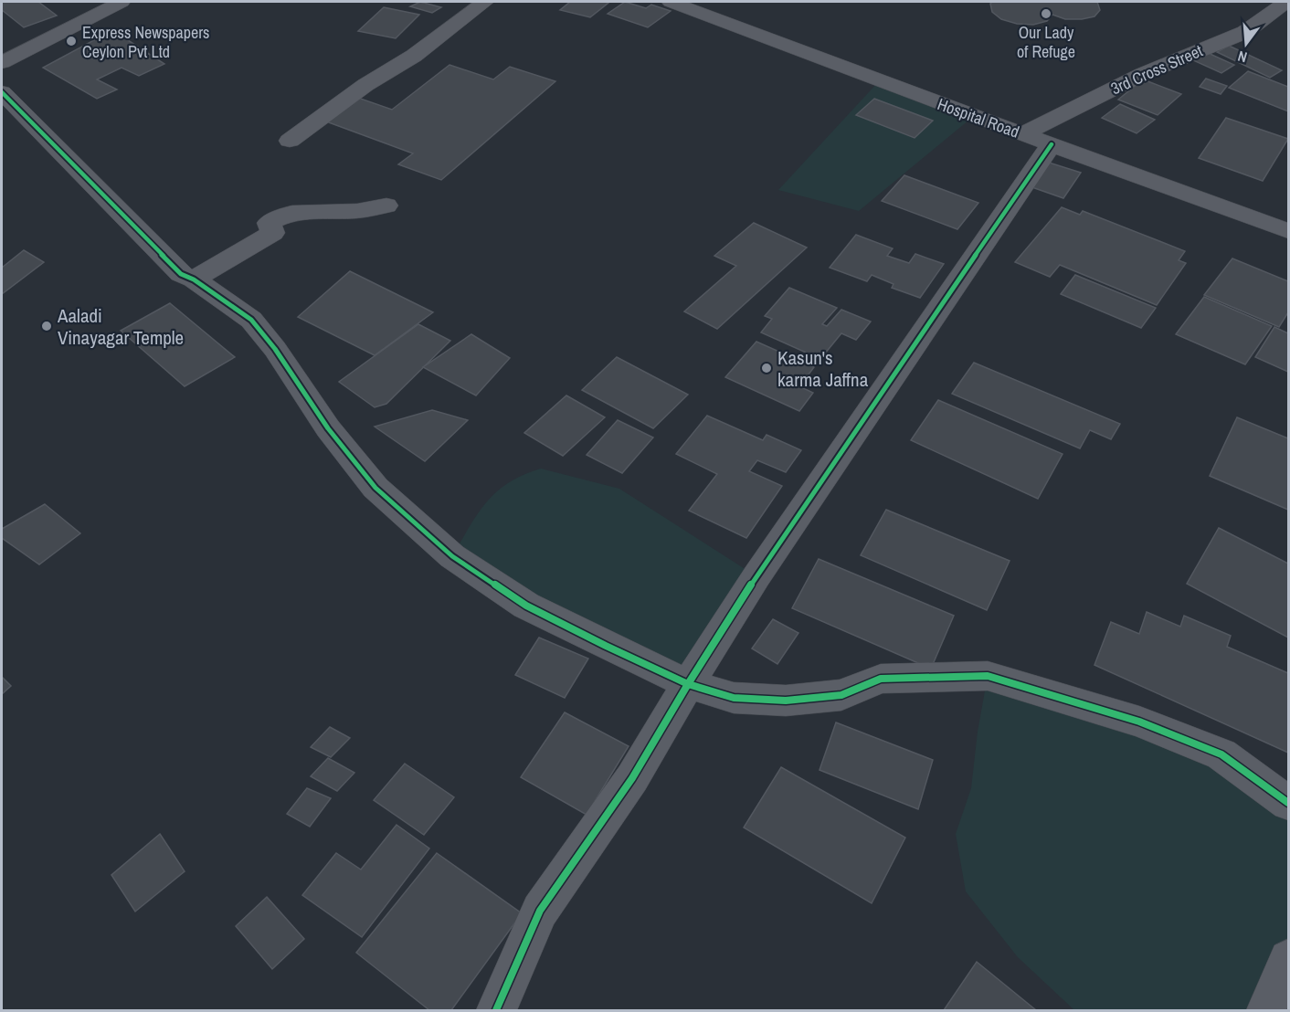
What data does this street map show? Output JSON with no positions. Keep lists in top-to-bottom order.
{
  "streets": {
    "street": ["3rd Cross Street", "Hospital Road"]
  },
  "crossings": [
    ["3rd Cross Street", "Hospital Road"]
  ],
  "places": [
    "Our Lady of Refuge",
    "Express Newspapers Ceylon Pvt Ltd",
    "Aaladi Vinayagar Temple",
    "Kasun's karma Jaffna"
  ],
  "north": "bottom"
}
